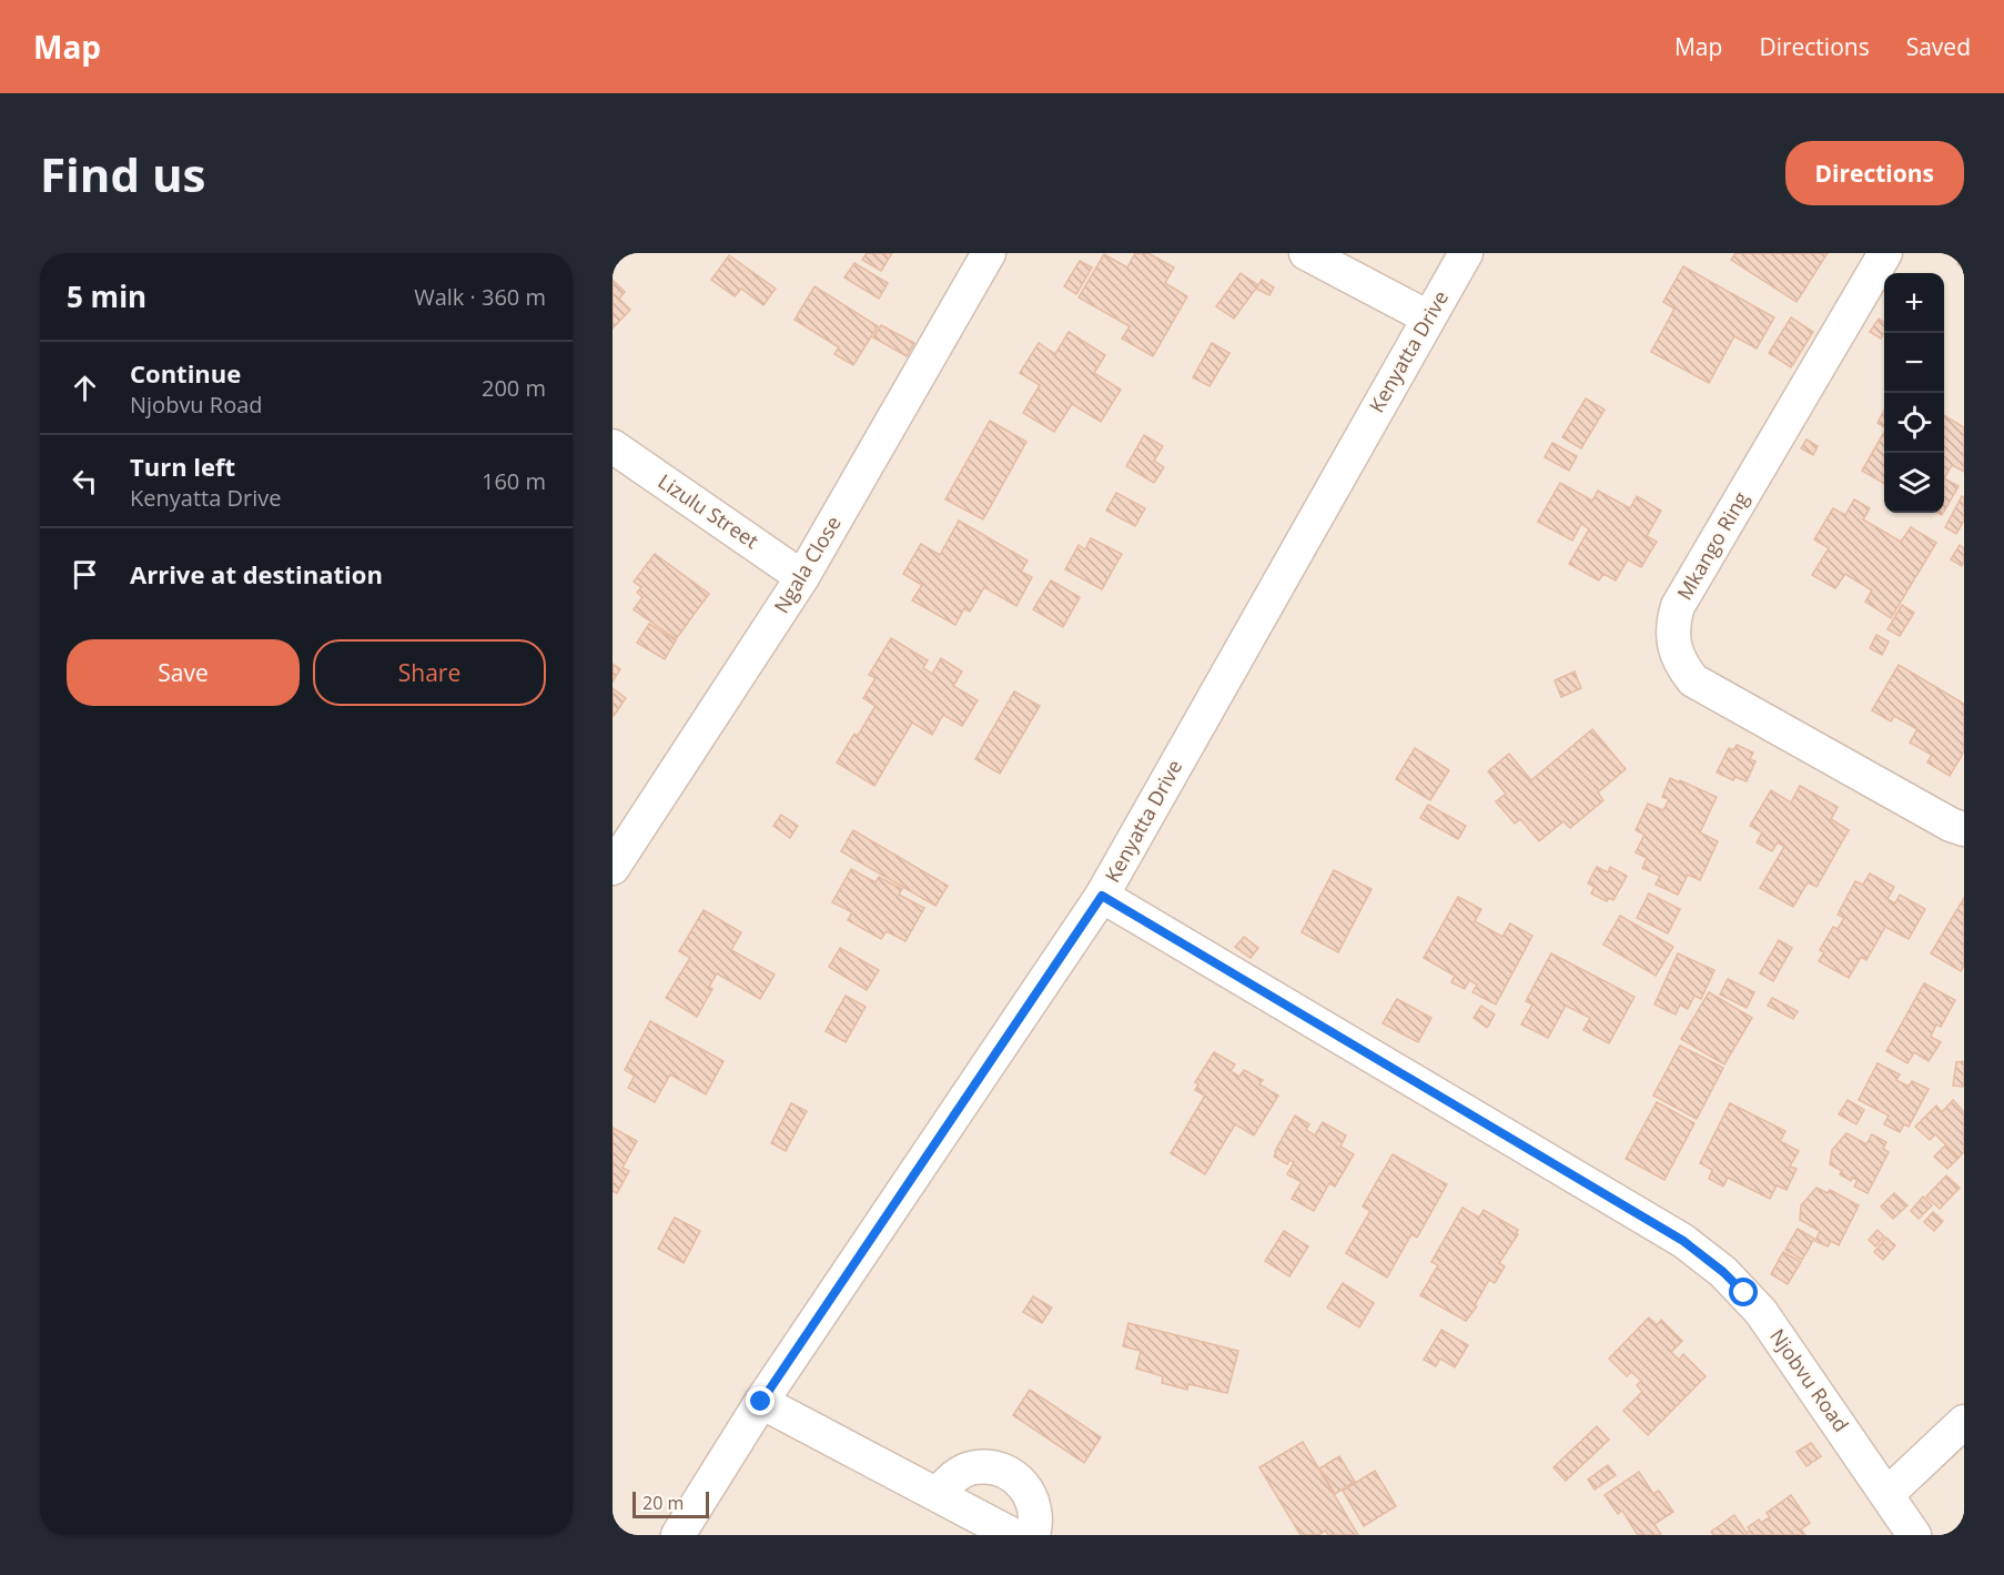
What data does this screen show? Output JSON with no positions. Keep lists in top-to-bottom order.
{
  "streets": {
    "street": [
      "Kenyatta Drive",
      "Lizulu Street",
      "Mkango Ring",
      "Ngala Close",
      "Njobvu Road"
    ]
  },
  "crossings": [
    ["Kenyatta Drive", "Njobvu Road"],
    ["Lizulu Street", "Ngala Close"]
  ],
  "scale_bar": "20 m",
  "page": {
    "header": "Map",
    "nav": ["Map", "Directions", "Saved"],
    "buttons": [
      "Directions",
      ["Save", "Share"]
    ],
    "title": "Find us",
    "heading": ["5 min", "Walk · 360 m"],
    "map_buttons": ["+", "−"],
    "list": [
      ["Continue", "Njobvu Road", "200 m"],
      ["Turn left", "Kenyatta Drive", "160 m"],
      "Arrive at destination"
    ],
    "scale": "20 m"
  }
}
